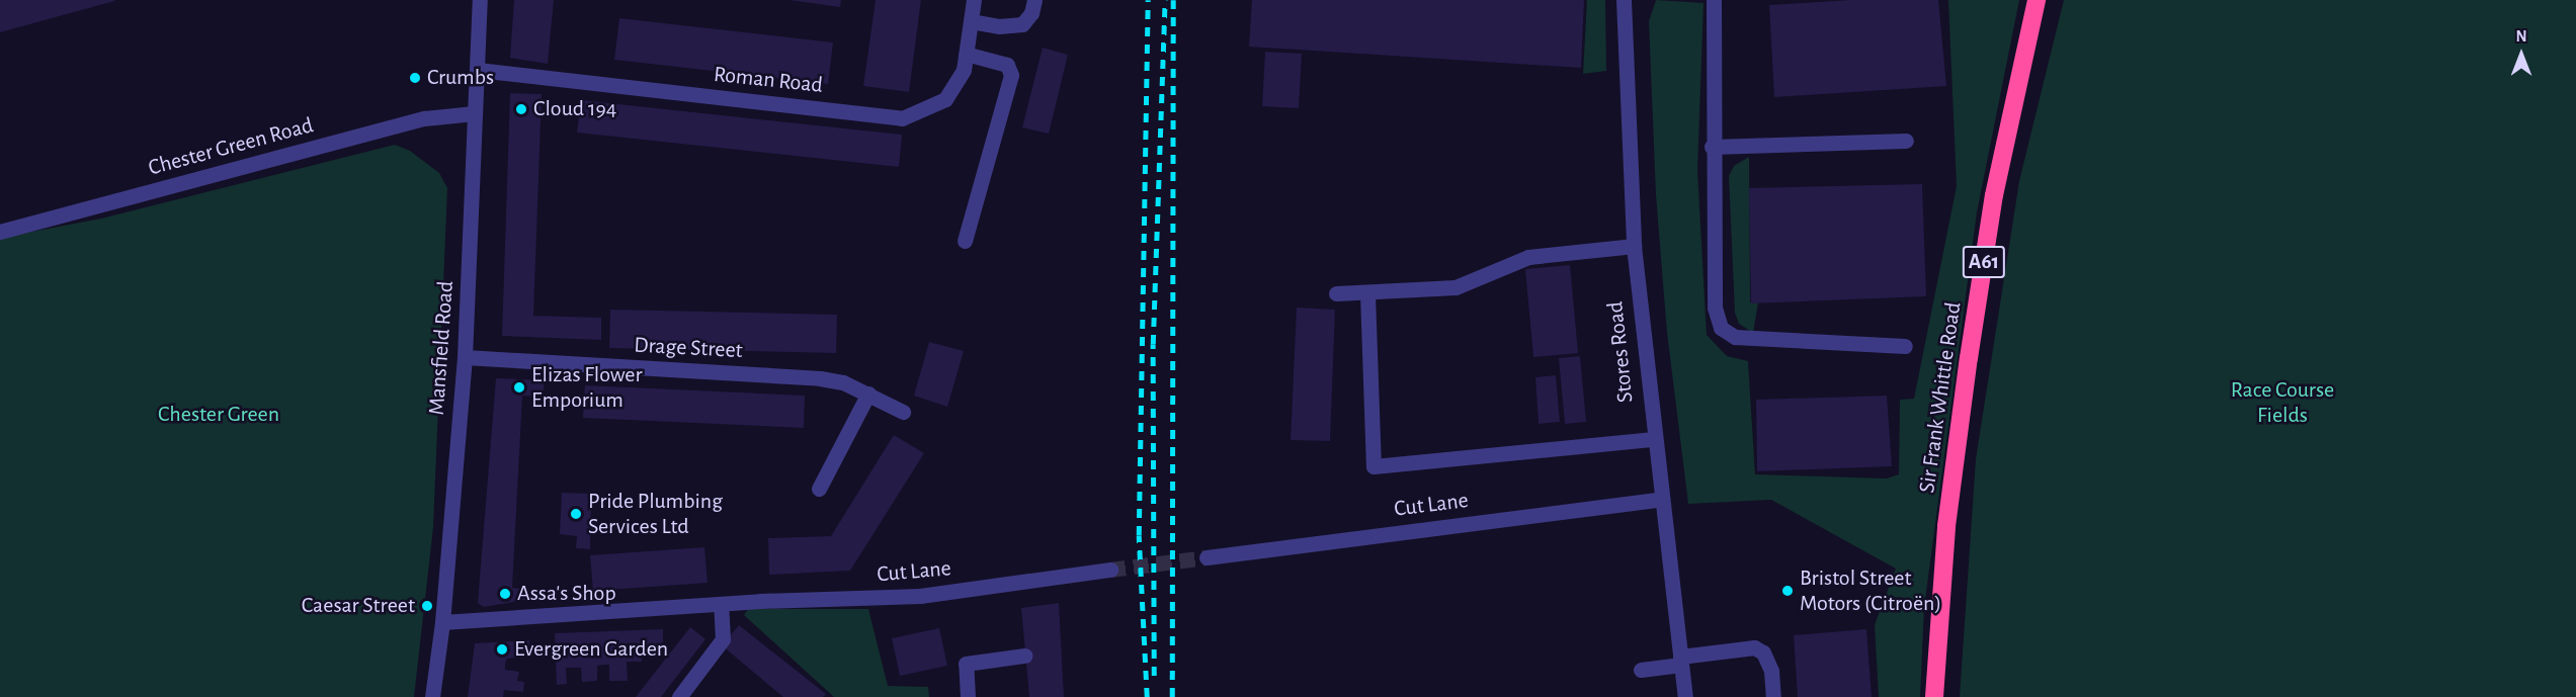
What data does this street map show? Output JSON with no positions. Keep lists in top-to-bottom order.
{
  "streets": {
    "highway": ["A61", "Sir Frank Whittle Road"],
    "street": [
      "Roman Road",
      "Chester Green Road",
      "Mansfield Road",
      "Drage Street",
      "Stores Road",
      "Cut Lane"
    ]
  },
  "crossings": [
    ["Roman Road", "Mansfield Road"],
    ["Chester Green Road", "Mansfield Road"],
    ["Mansfield Road", "Drage Street"],
    ["Stores Road", "Cut Lane"]
  ],
  "parks": ["Race Course Fields", "Chester Green"],
  "places": [
    "Crumbs",
    "Cloud 194",
    "Elizas Flower Emporium",
    "Pride Plumbing Services Ltd",
    "Bristol Street Motors (Citroën)",
    "Assa's Shop",
    "Caesar Street",
    "Evergreen Garden"
  ],
  "north": "top"
}
